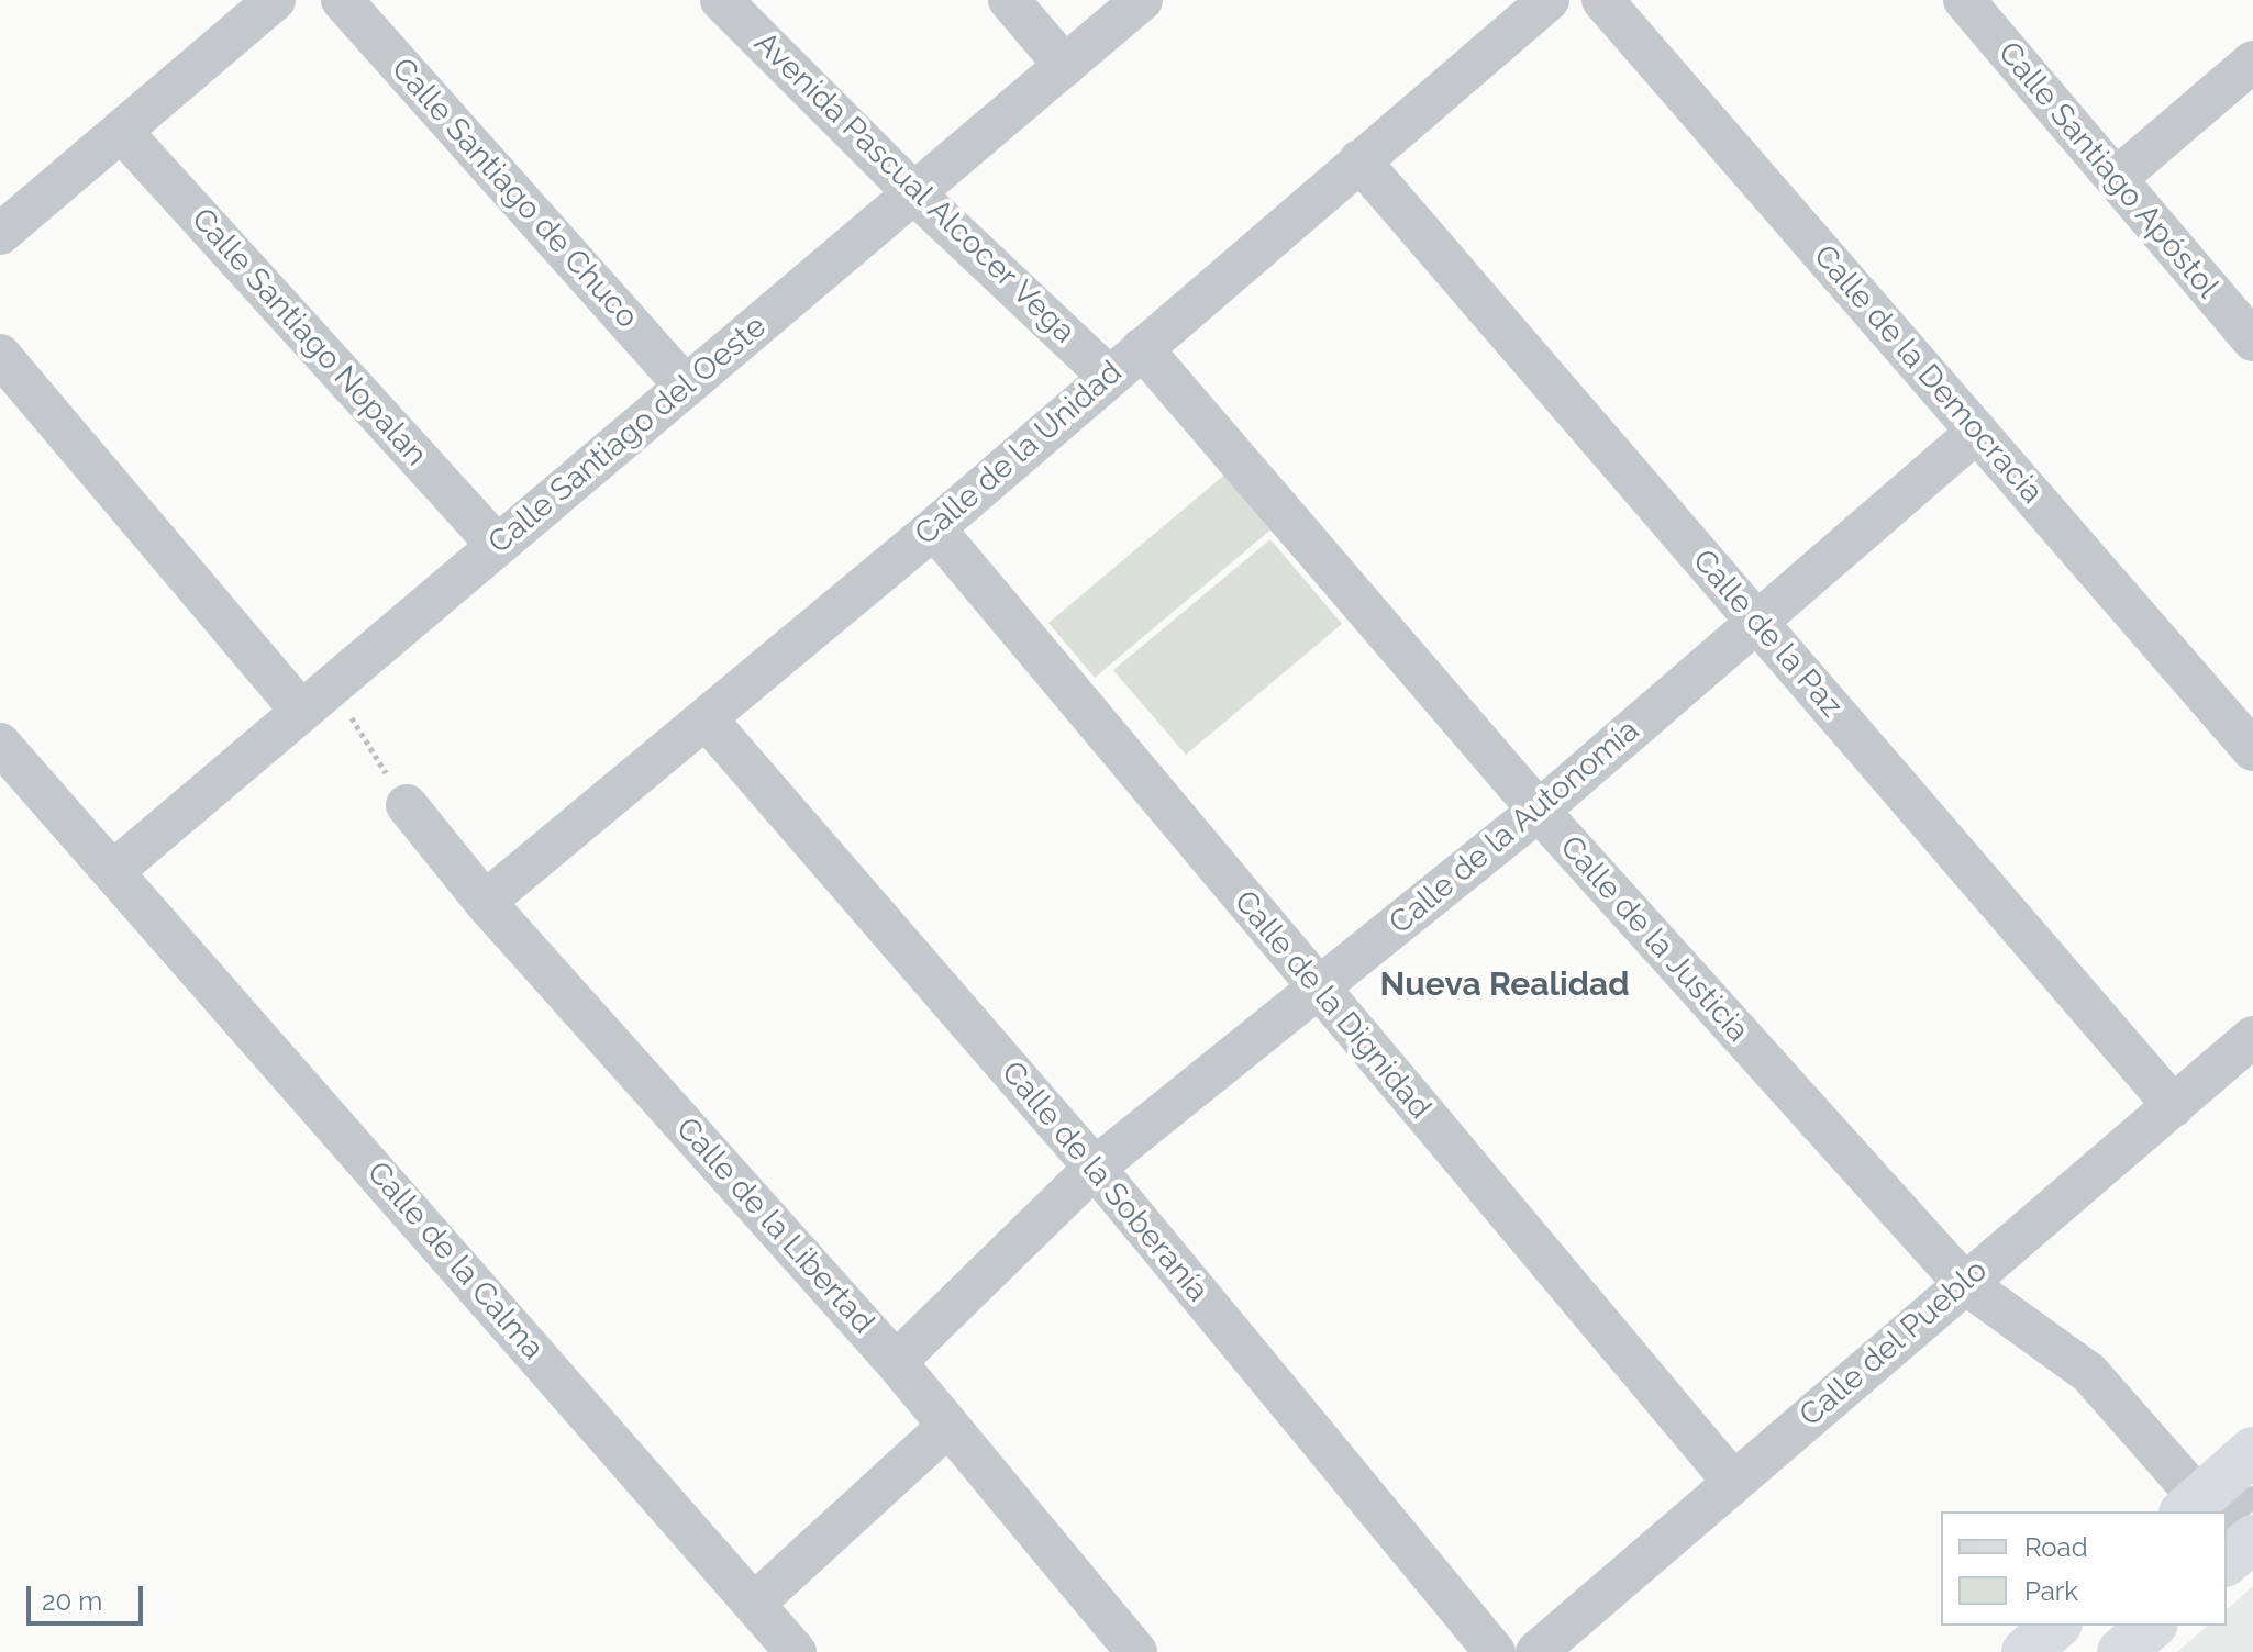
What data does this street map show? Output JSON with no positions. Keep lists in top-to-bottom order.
{
  "streets": {
    "street": [
      "Calle Santiago Apóstol",
      "Avenida Pascual Alcocer Vega",
      "Calle Santiago de Chuco",
      "Calle Santiago Nopalan",
      "Calle de la Democracia",
      "Calle Santiago del Oeste",
      "Calle de la Unidad",
      "Calle de la Paz",
      "Calle de la Autonomía",
      "Calle de la Justicia",
      "Calle de la Dignidad",
      "Calle de la Soberanía",
      "Calle de la Libertad",
      "Calle de la Calma",
      "Calle del Pueblo"
    ]
  },
  "crossings": [
    ["Avenida Pascual Alcocer Vega", "Calle Santiago del Oeste"],
    ["Avenida Pascual Alcocer Vega", "Calle de la Unidad"],
    ["Calle Santiago de Chuco", "Calle Santiago del Oeste"],
    ["Calle Santiago Nopalan", "Calle Santiago del Oeste"],
    ["Calle de la Democracia", "Calle de la Autonomía"],
    ["Calle Santiago del Oeste", "Calle de la Calma"],
    ["Calle de la Unidad", "Calle de la Paz"],
    ["Calle de la Unidad", "Calle de la Justicia"],
    ["Calle de la Unidad", "Calle de la Dignidad"],
    ["Calle de la Unidad", "Calle de la Soberanía"],
    ["Calle de la Unidad", "Calle de la Libertad"],
    ["Calle de la Paz", "Calle de la Autonomía"],
    ["Calle de la Paz", "Calle del Pueblo"],
    ["Calle de la Autonomía", "Calle de la Justicia"],
    ["Calle de la Autonomía", "Calle de la Dignidad"],
    ["Calle de la Autonomía", "Calle de la Soberanía"],
    ["Calle de la Autonomía", "Calle de la Libertad"],
    ["Calle de la Justicia", "Calle del Pueblo"],
    ["Calle de la Dignidad", "Calle del Pueblo"]
  ],
  "districts": ["Nueva Realidad"],
  "legend": ["Road", "Park"],
  "scale_bar": "20 m"
}
